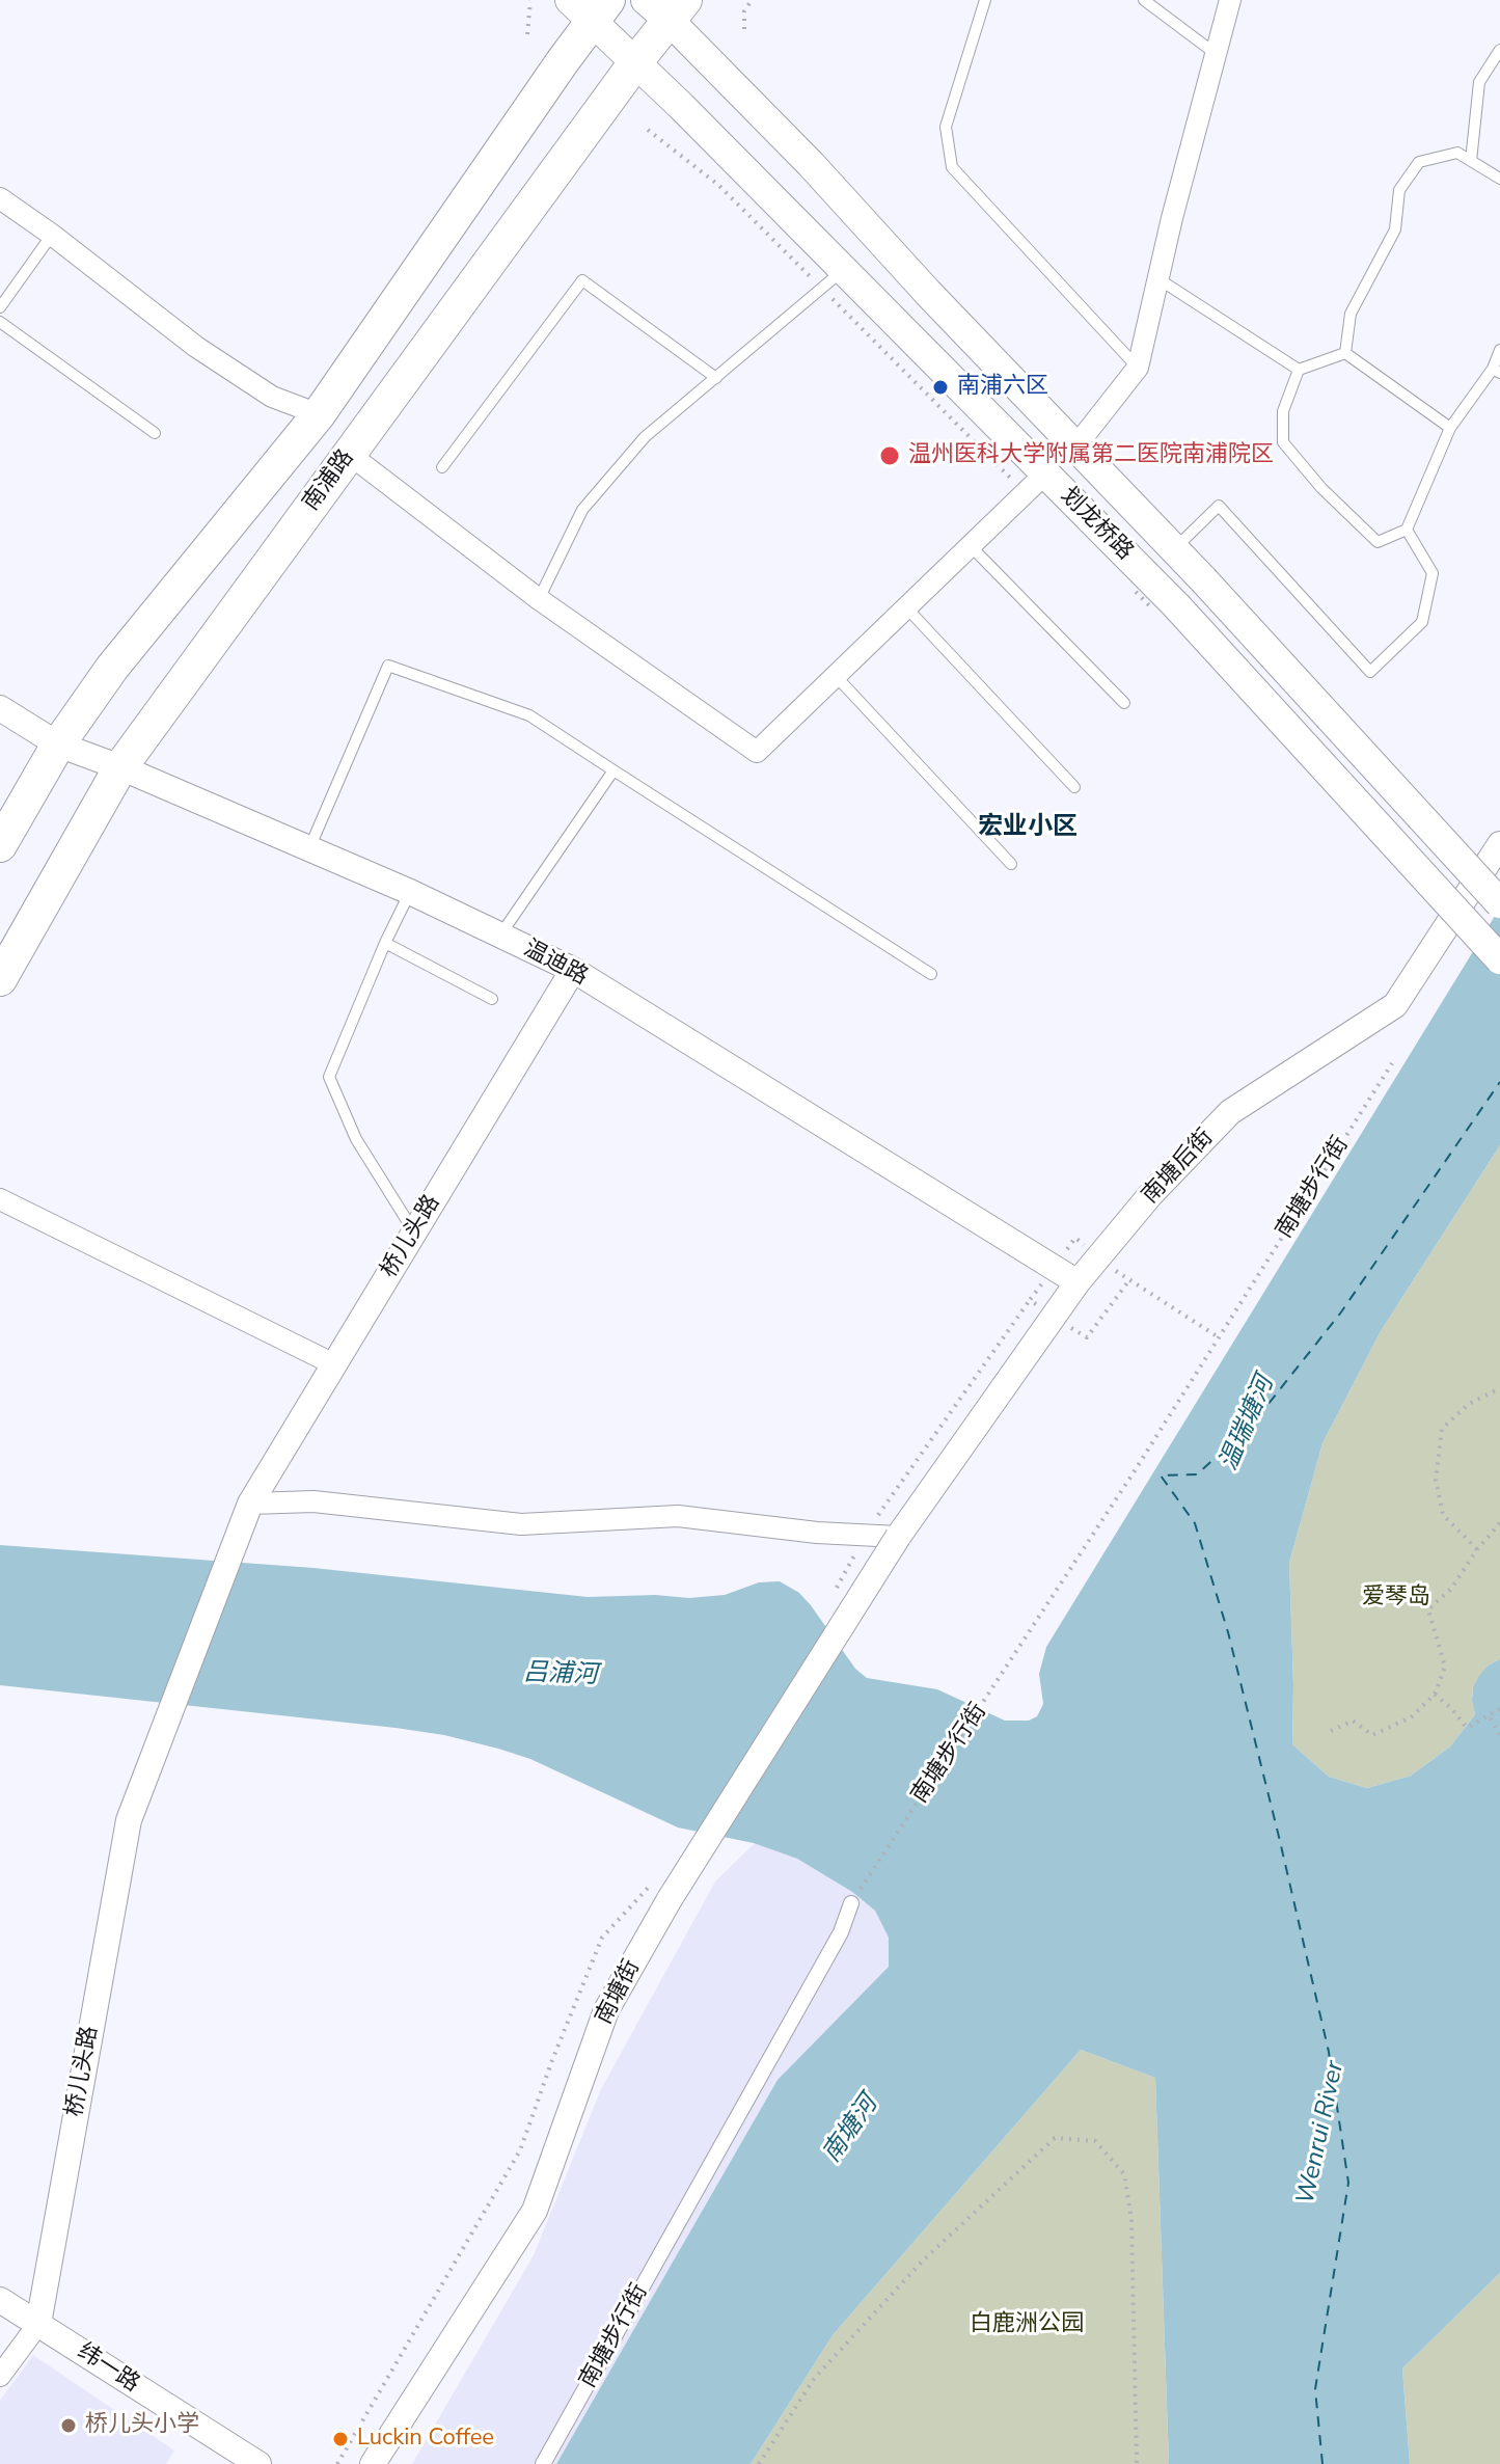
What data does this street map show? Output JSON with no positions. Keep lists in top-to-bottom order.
{
  "streets": {
    "main road": ["南浦路", "划龙桥路"],
    "street": [
      "温迪路",
      "南塘后街",
      "南塘步行街",
      "桥儿头路",
      "南塘街",
      "纬一路"
    ]
  },
  "crossings": [
    ["南浦路", "划龙桥路"],
    ["南浦路", "温迪路"],
    ["温迪路", "南塘后街"],
    ["温迪路", "桥儿头路"],
    ["南塘后街", "南塘街"],
    ["桥儿头路", "纬一路"]
  ],
  "districts": ["宏业小区"],
  "water": [
    "温瑞塘河",
    "吕浦河",
    "南塘河",
    "Wenrui River"
  ],
  "parks": ["爱琴岛", "白鹿洲公园"],
  "places": [
    "南浦六区",
    "温州医科大学附属第二医院南浦院区",
    "桥儿头小学",
    "Luckin Coffee"
  ]
}
